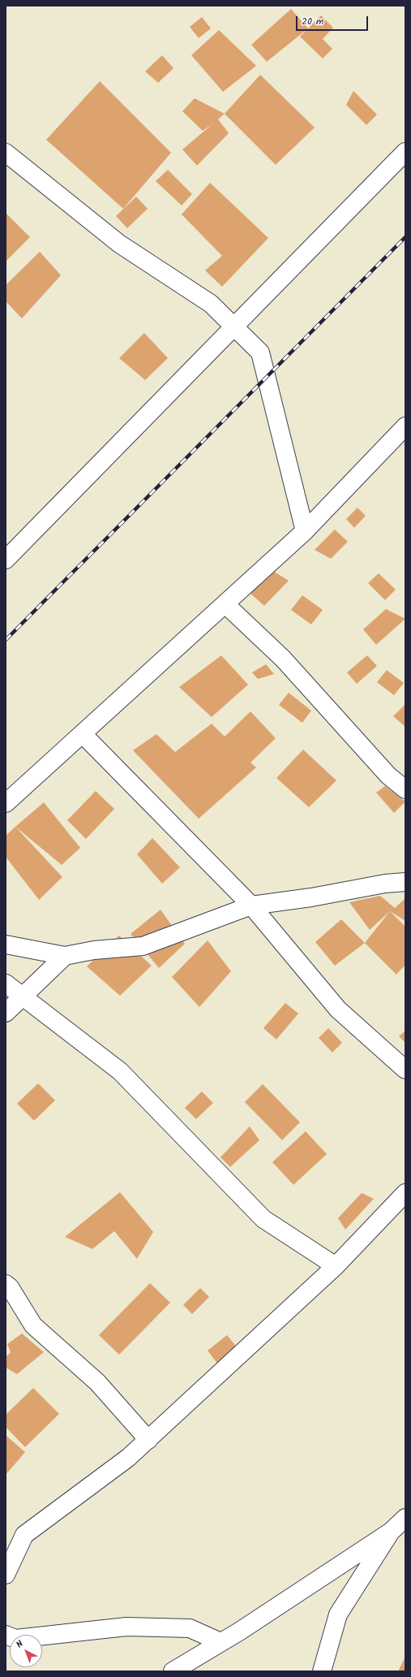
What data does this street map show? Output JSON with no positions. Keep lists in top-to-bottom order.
{
  "scale_bar": "20 m",
  "north": "top left"
}
